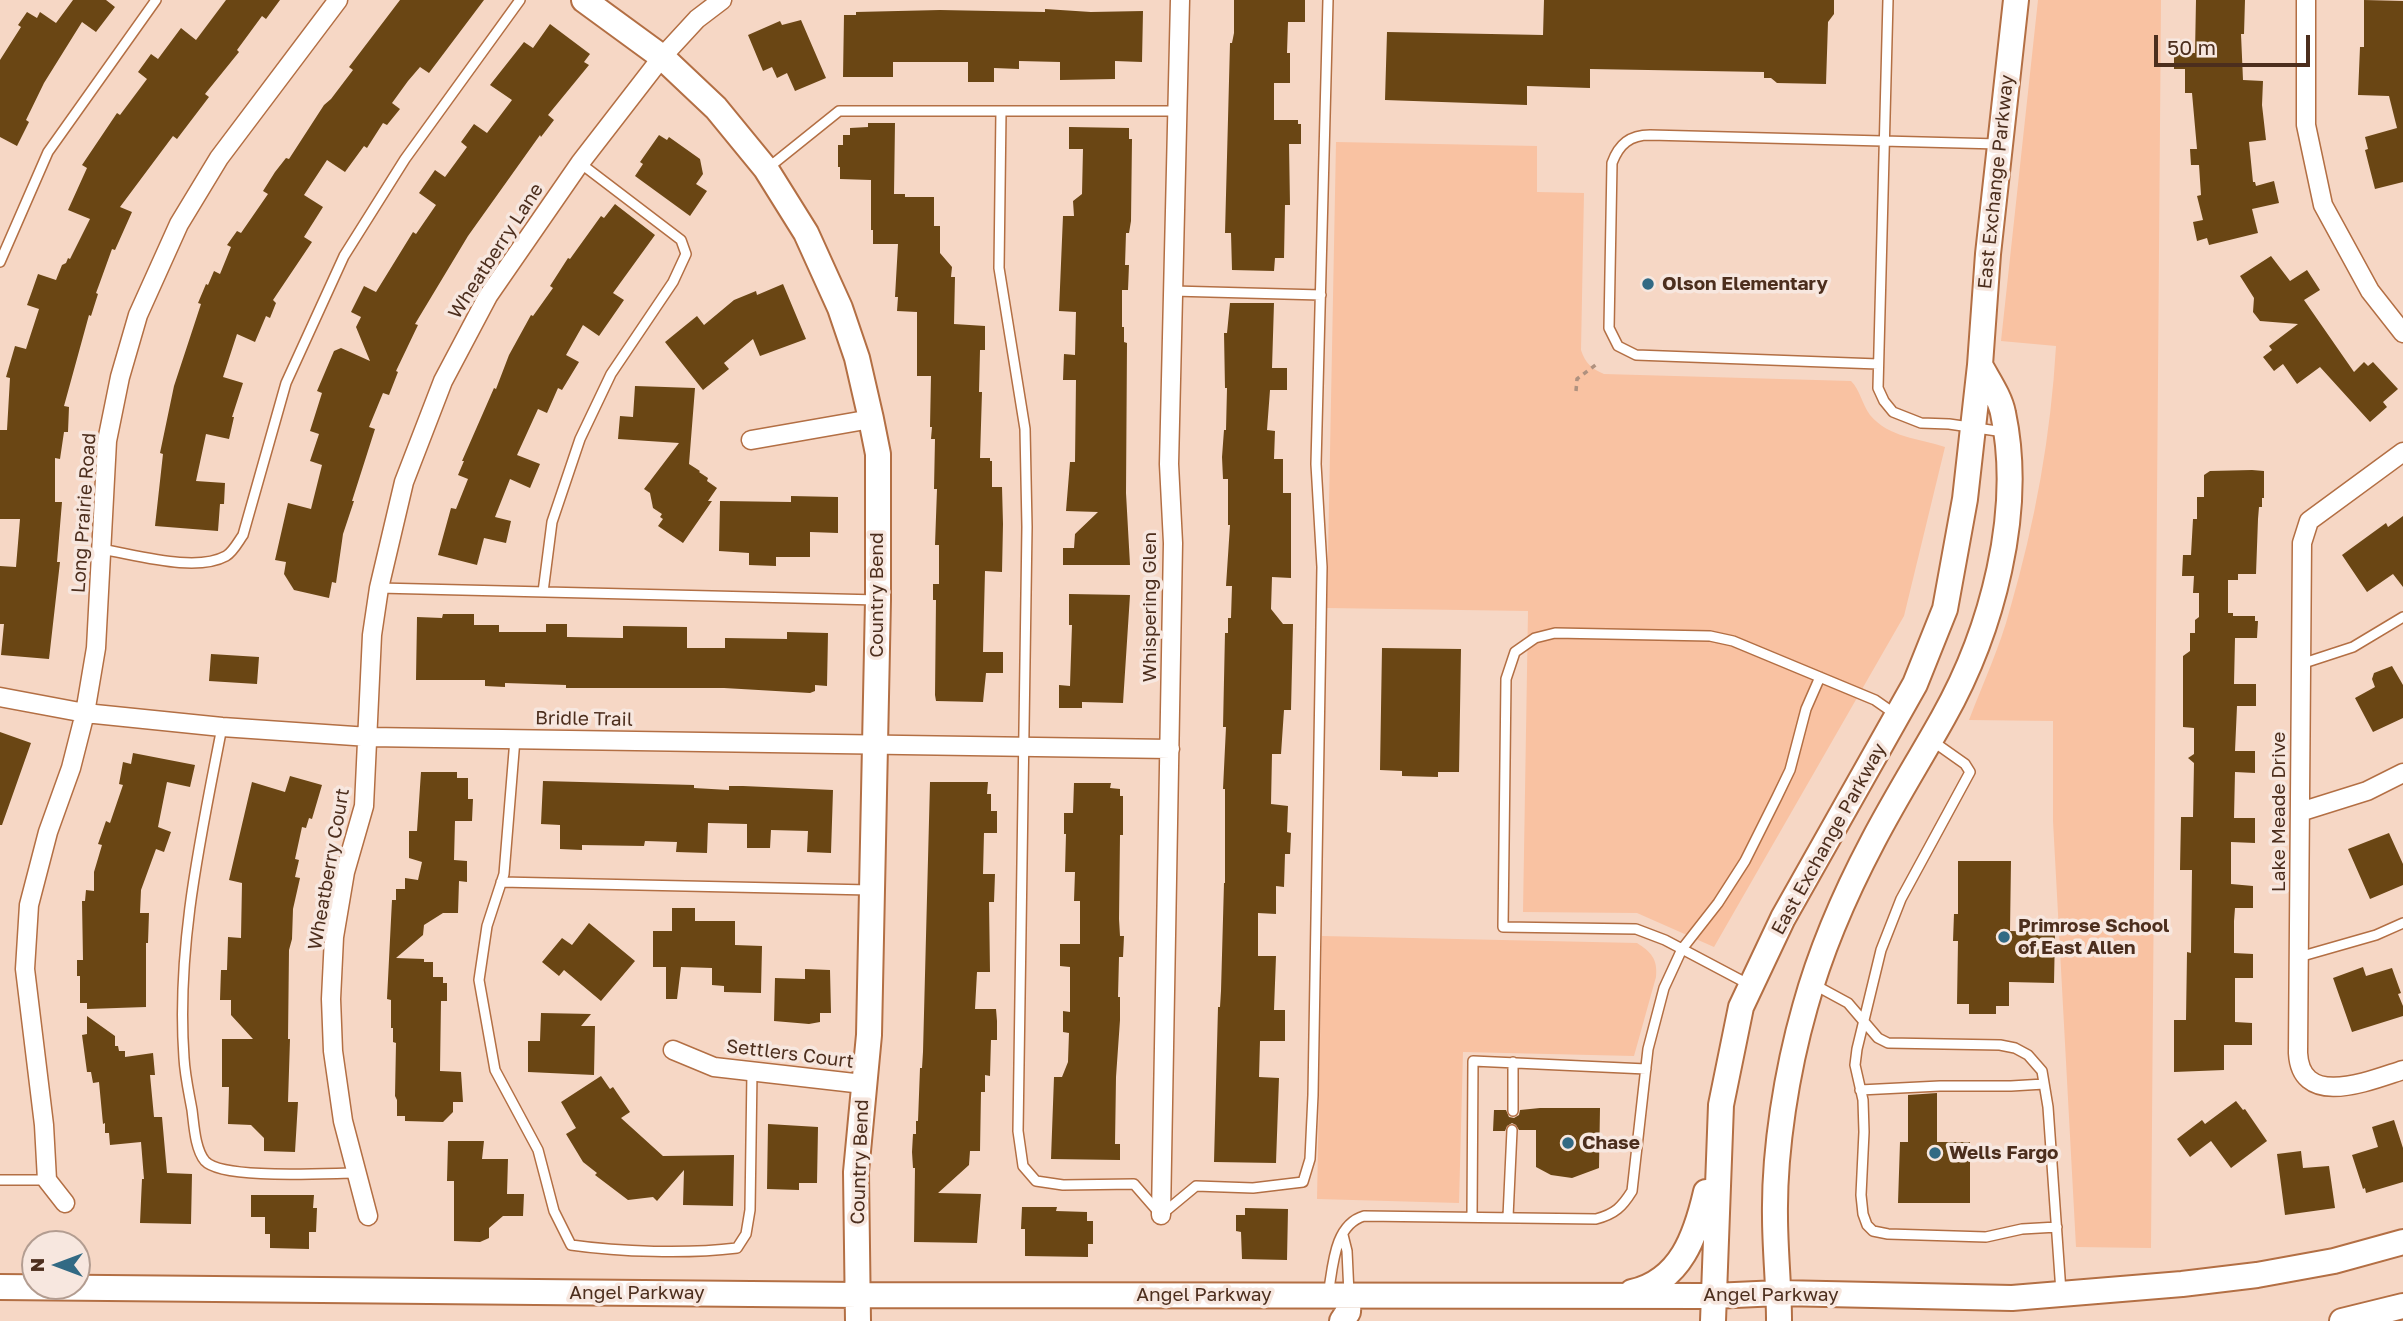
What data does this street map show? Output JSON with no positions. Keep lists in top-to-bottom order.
{
  "streets": {
    "street": [
      "East Exchange Parkway",
      "Wheatberry Lane",
      "Long Prairie Road",
      "Country Bend",
      "Whispering Glen",
      "Bridle Trail",
      "Lake Meade Drive",
      "Wheatberry Court",
      "Settlers Court",
      "Angel Parkway"
    ]
  },
  "crossings": [
    ["East Exchange Parkway", "Angel Parkway"],
    ["Wheatberry Lane", "Country Bend"],
    ["Wheatberry Lane", "Bridle Trail"],
    ["Wheatberry Lane", "Wheatberry Court"],
    ["Long Prairie Road", "Bridle Trail"],
    ["Country Bend", "Bridle Trail"],
    ["Country Bend", "Settlers Court"],
    ["Country Bend", "Angel Parkway"],
    ["Whispering Glen", "Bridle Trail"],
    ["Bridle Trail", "Wheatberry Court"]
  ],
  "places": [
    "Olson Elementary",
    "Primrose School of East Allen",
    "Chase",
    "Wells Fargo"
  ],
  "scale_bar": "50 m",
  "north": "left"
}
